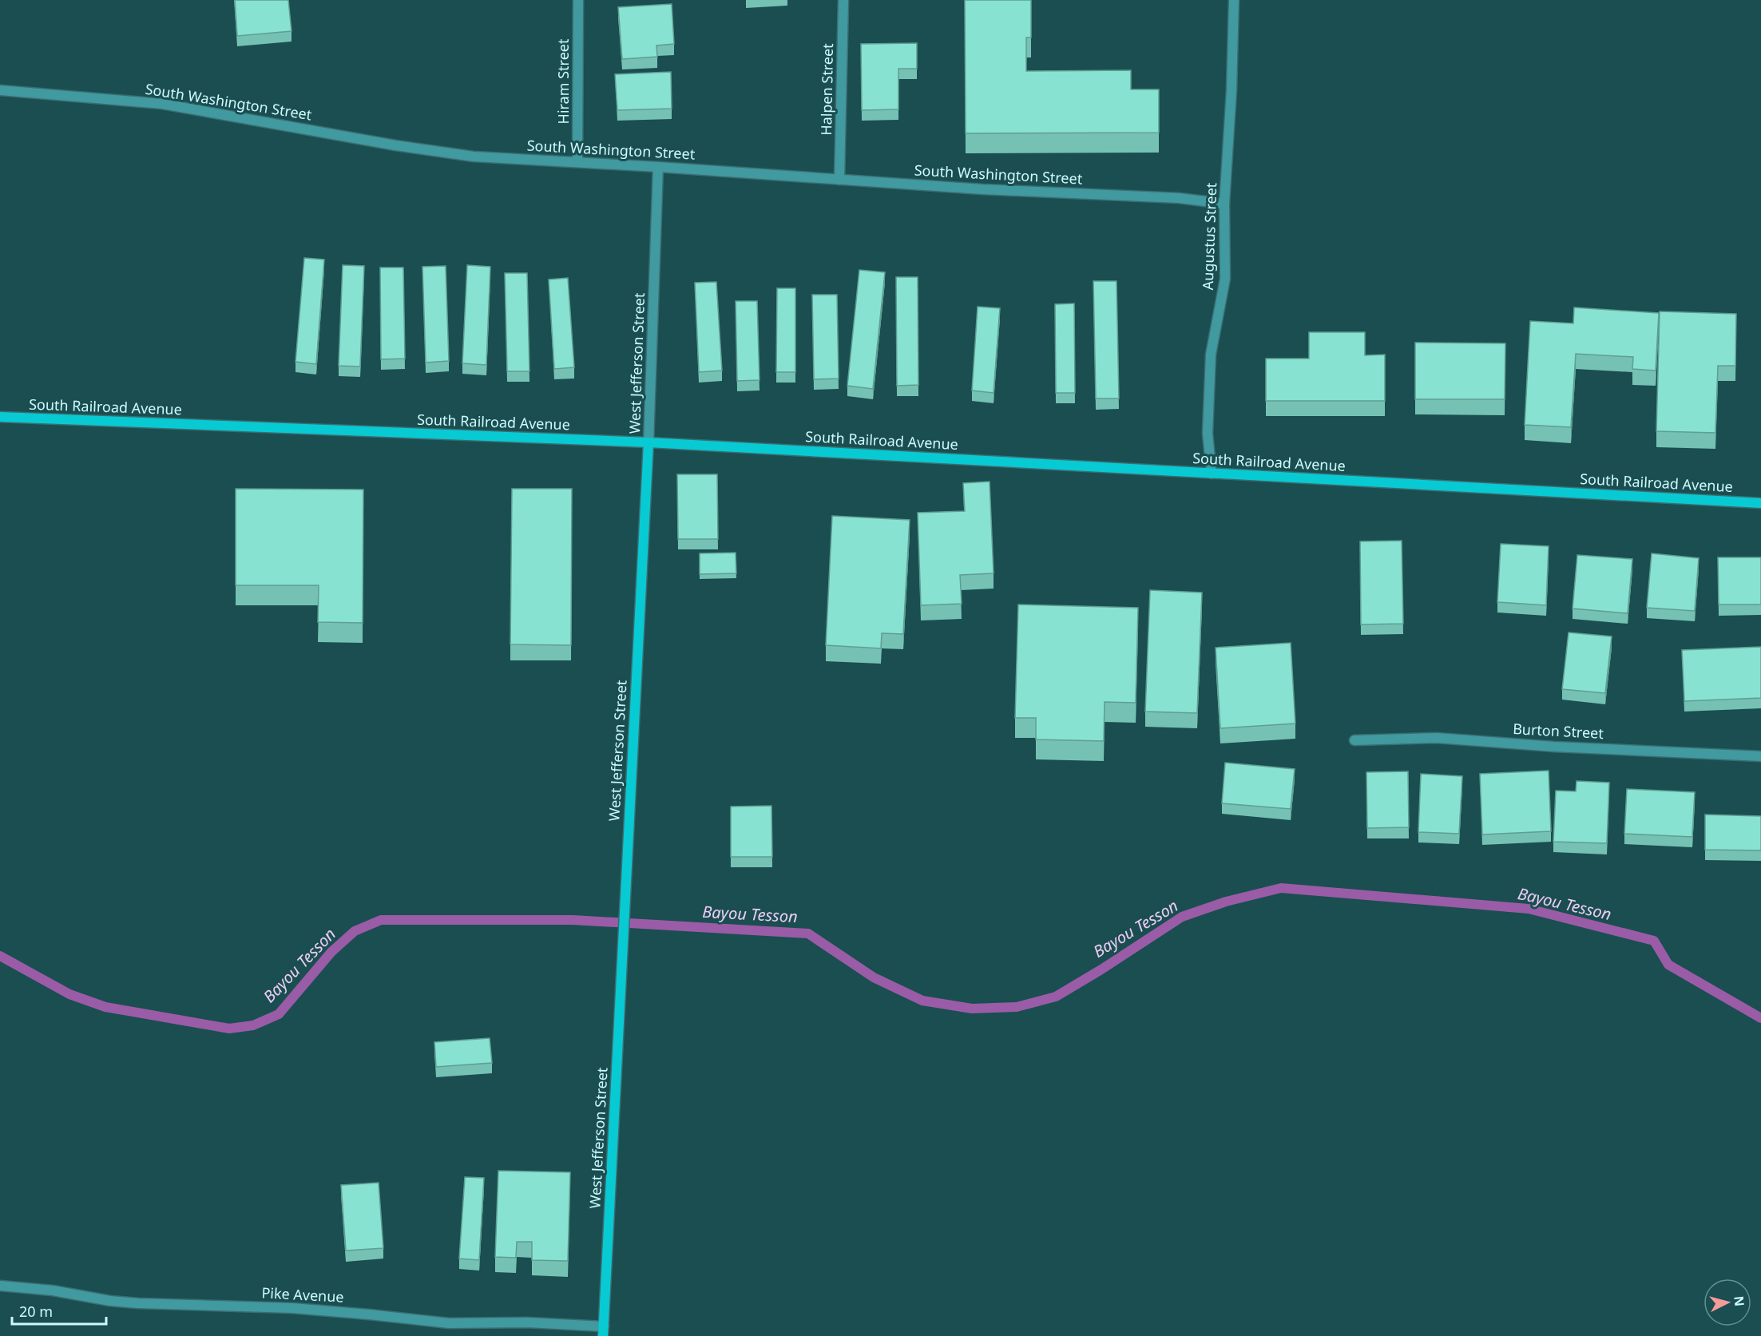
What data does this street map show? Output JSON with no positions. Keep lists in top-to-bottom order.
{
  "streets": {
    "street": [
      "Hiram Street",
      "Halpen Street",
      "South Washington Street",
      "Augustus Street",
      "West Jefferson Street",
      "South Railroad Avenue",
      "Burton Street",
      "Pike Avenue"
    ]
  },
  "crossings": [
    ["Hiram Street", "South Washington Street"],
    ["Halpen Street", "South Washington Street"],
    ["South Washington Street", "Augustus Street"],
    ["South Washington Street", "West Jefferson Street"],
    ["Augustus Street", "South Railroad Avenue"],
    ["West Jefferson Street", "South Railroad Avenue"],
    ["West Jefferson Street", "Pike Avenue"]
  ],
  "water": ["Bayou Tesson"],
  "scale_bar": "20 m",
  "north": "right"
}
